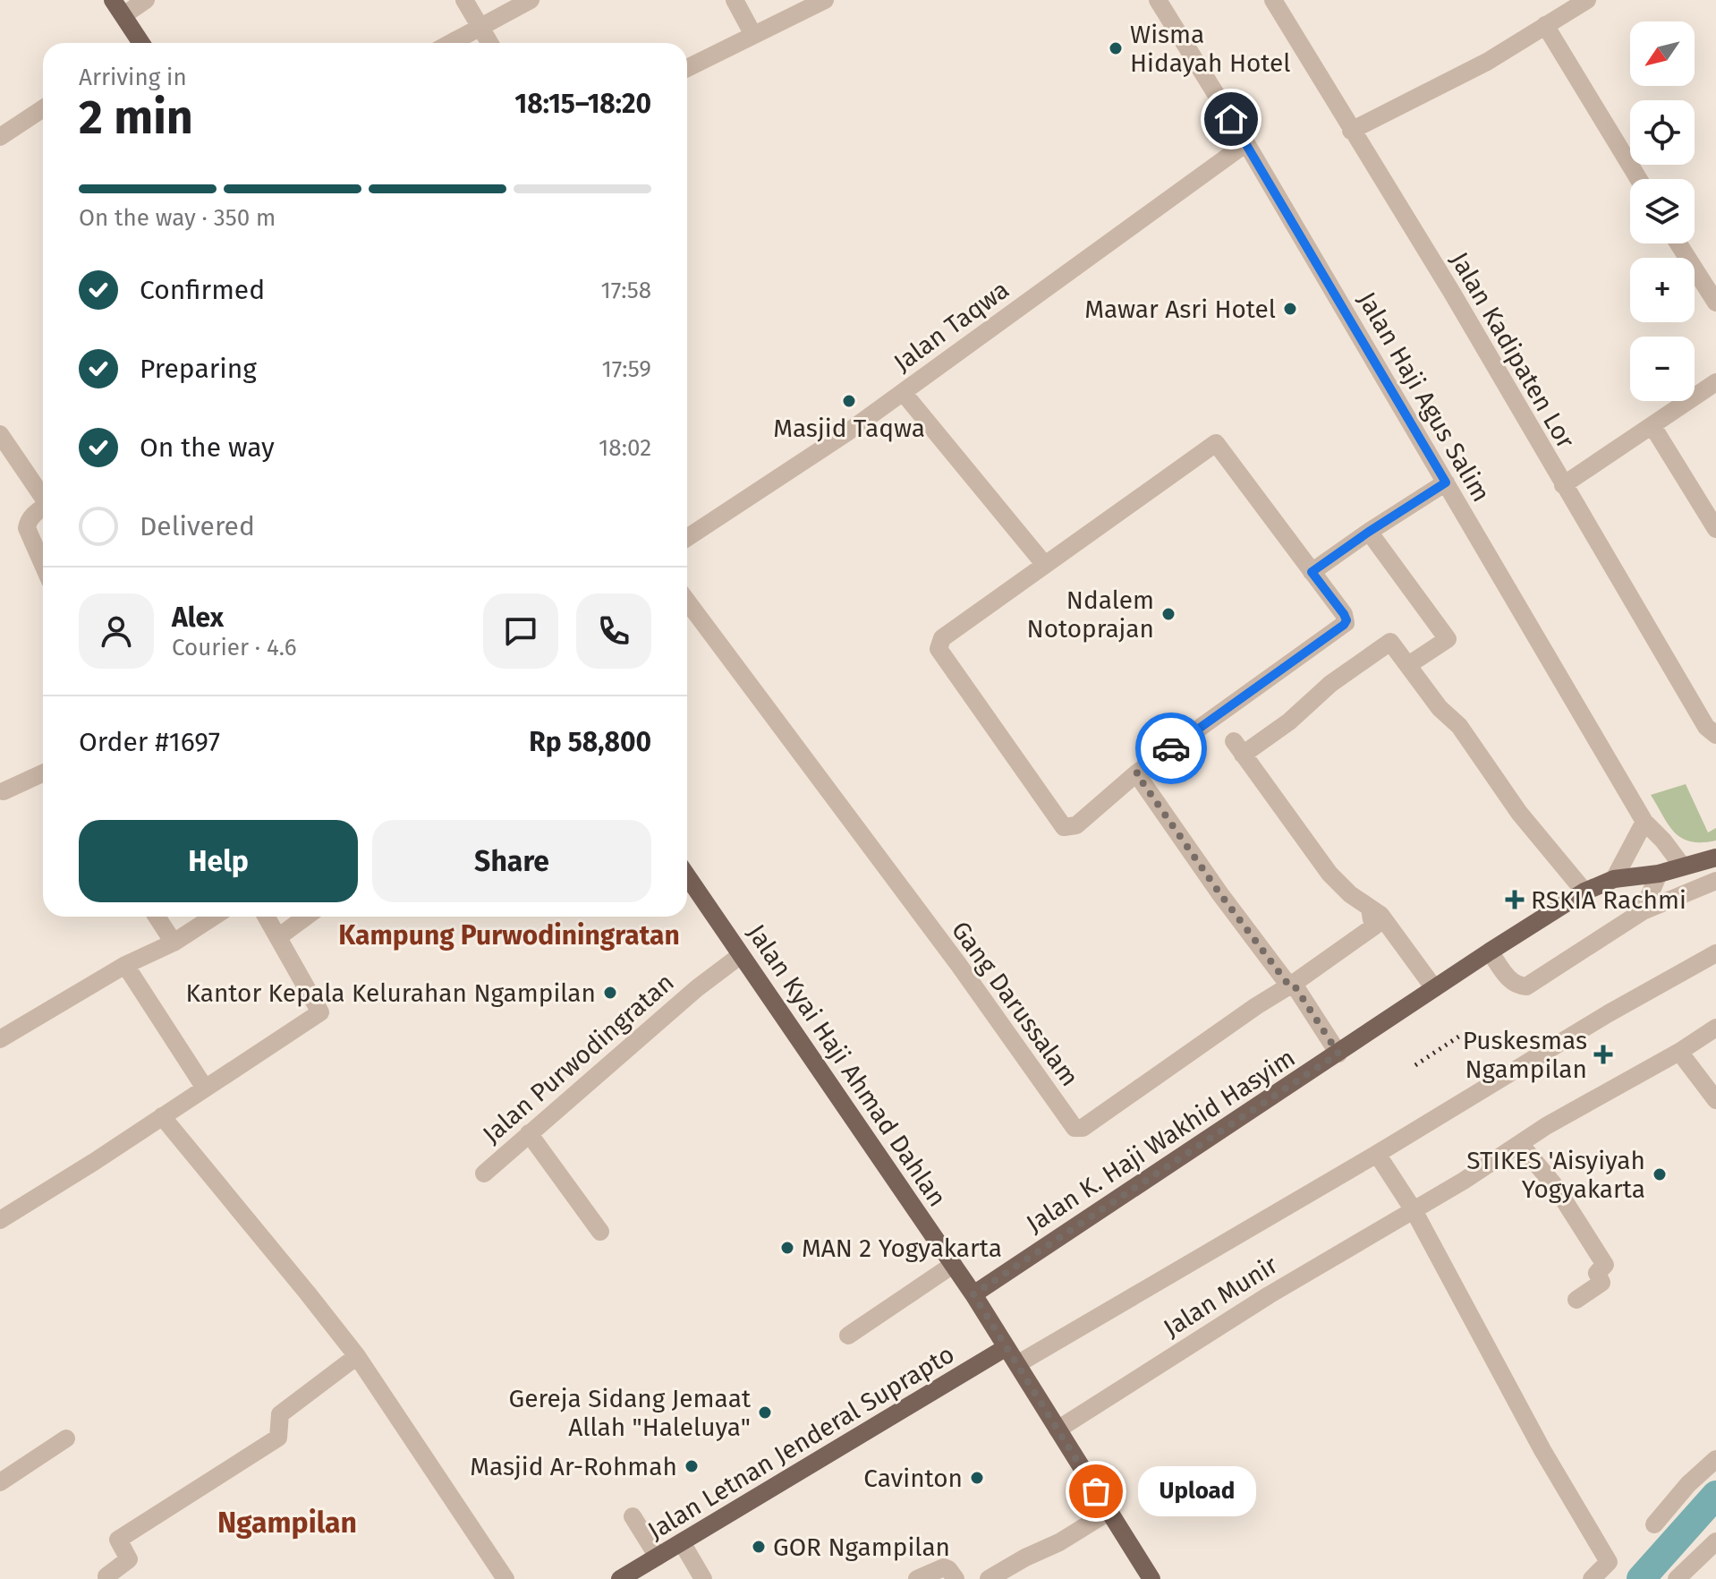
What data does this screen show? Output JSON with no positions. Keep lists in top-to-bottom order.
{
  "streets": {
    "main road": ["Jalan Kyai Haji Ahmad Dahlan", "Jalan K. Haji Wakhid Hasyim", "Jalan Letnan Jenderal Suprapto"],
    "street": [
      "Jalan Taqwa",
      "Jalan Kadipaten Lor",
      "Jalan Haji Agus Salim",
      "Gang Darussalam",
      "Jalan Purwodingratan",
      "Jalan Munir"
    ]
  },
  "crossings": [
    ["Jalan Taqwa", "Jalan Haji Agus Salim"],
    ["Jalan Haji Agus Salim", "Jalan K. Haji Wakhid Hasyim"],
    ["Jalan Purwodingratan", "Jalan Kyai Haji Ahmad Dahlan"],
    ["Jalan Kyai Haji Ahmad Dahlan", "Jalan K. Haji Wakhid Hasyim"],
    ["Jalan Kyai Haji Ahmad Dahlan", "Jalan Munir"],
    ["Jalan Kyai Haji Ahmad Dahlan", "Jalan Letnan Jenderal Suprapto"]
  ],
  "districts": ["Kampung Purwodiningratan", "Ngampilan"],
  "places": {
    "other": [
      "Wisma Hidayah Hotel",
      "Mawar Asri Hotel",
      "Masjid Taqwa",
      "Ndalem Notoprajan",
      "Kantor Kepala Kelurahan Ngampilan",
      "STIKES 'Aisyiyah Yogyakarta",
      "MAN 2 Yogyakarta",
      "Gereja Sidang Jemaat Allah \"Haleluya\"",
      "Masjid Ar-Rohmah",
      "Cavinton",
      "Upload",
      "GOR Ngampilan"
    ],
    "health": ["RSKIA Rachmi", "Puskesmas Ngampilan"]
  },
  "north": "bottom left",
  "page": {
    "map_buttons": ["+", "−"],
    "heading": ["2 min", "Arriving in", "18:15–18:20"],
    "panel": [
      "Alex",
      "Courier · 4.6",
      "Order #1697",
      "Rp 58,800"
    ],
    "bar": "On the way · 350 m",
    "list": [
      ["Confirmed", "17:58"],
      ["Preparing", "17:59"],
      ["On the way", "18:02"],
      "Delivered"
    ],
    "buttons": ["Help", "Share"],
    "bubble": "Upload"
  }
}
